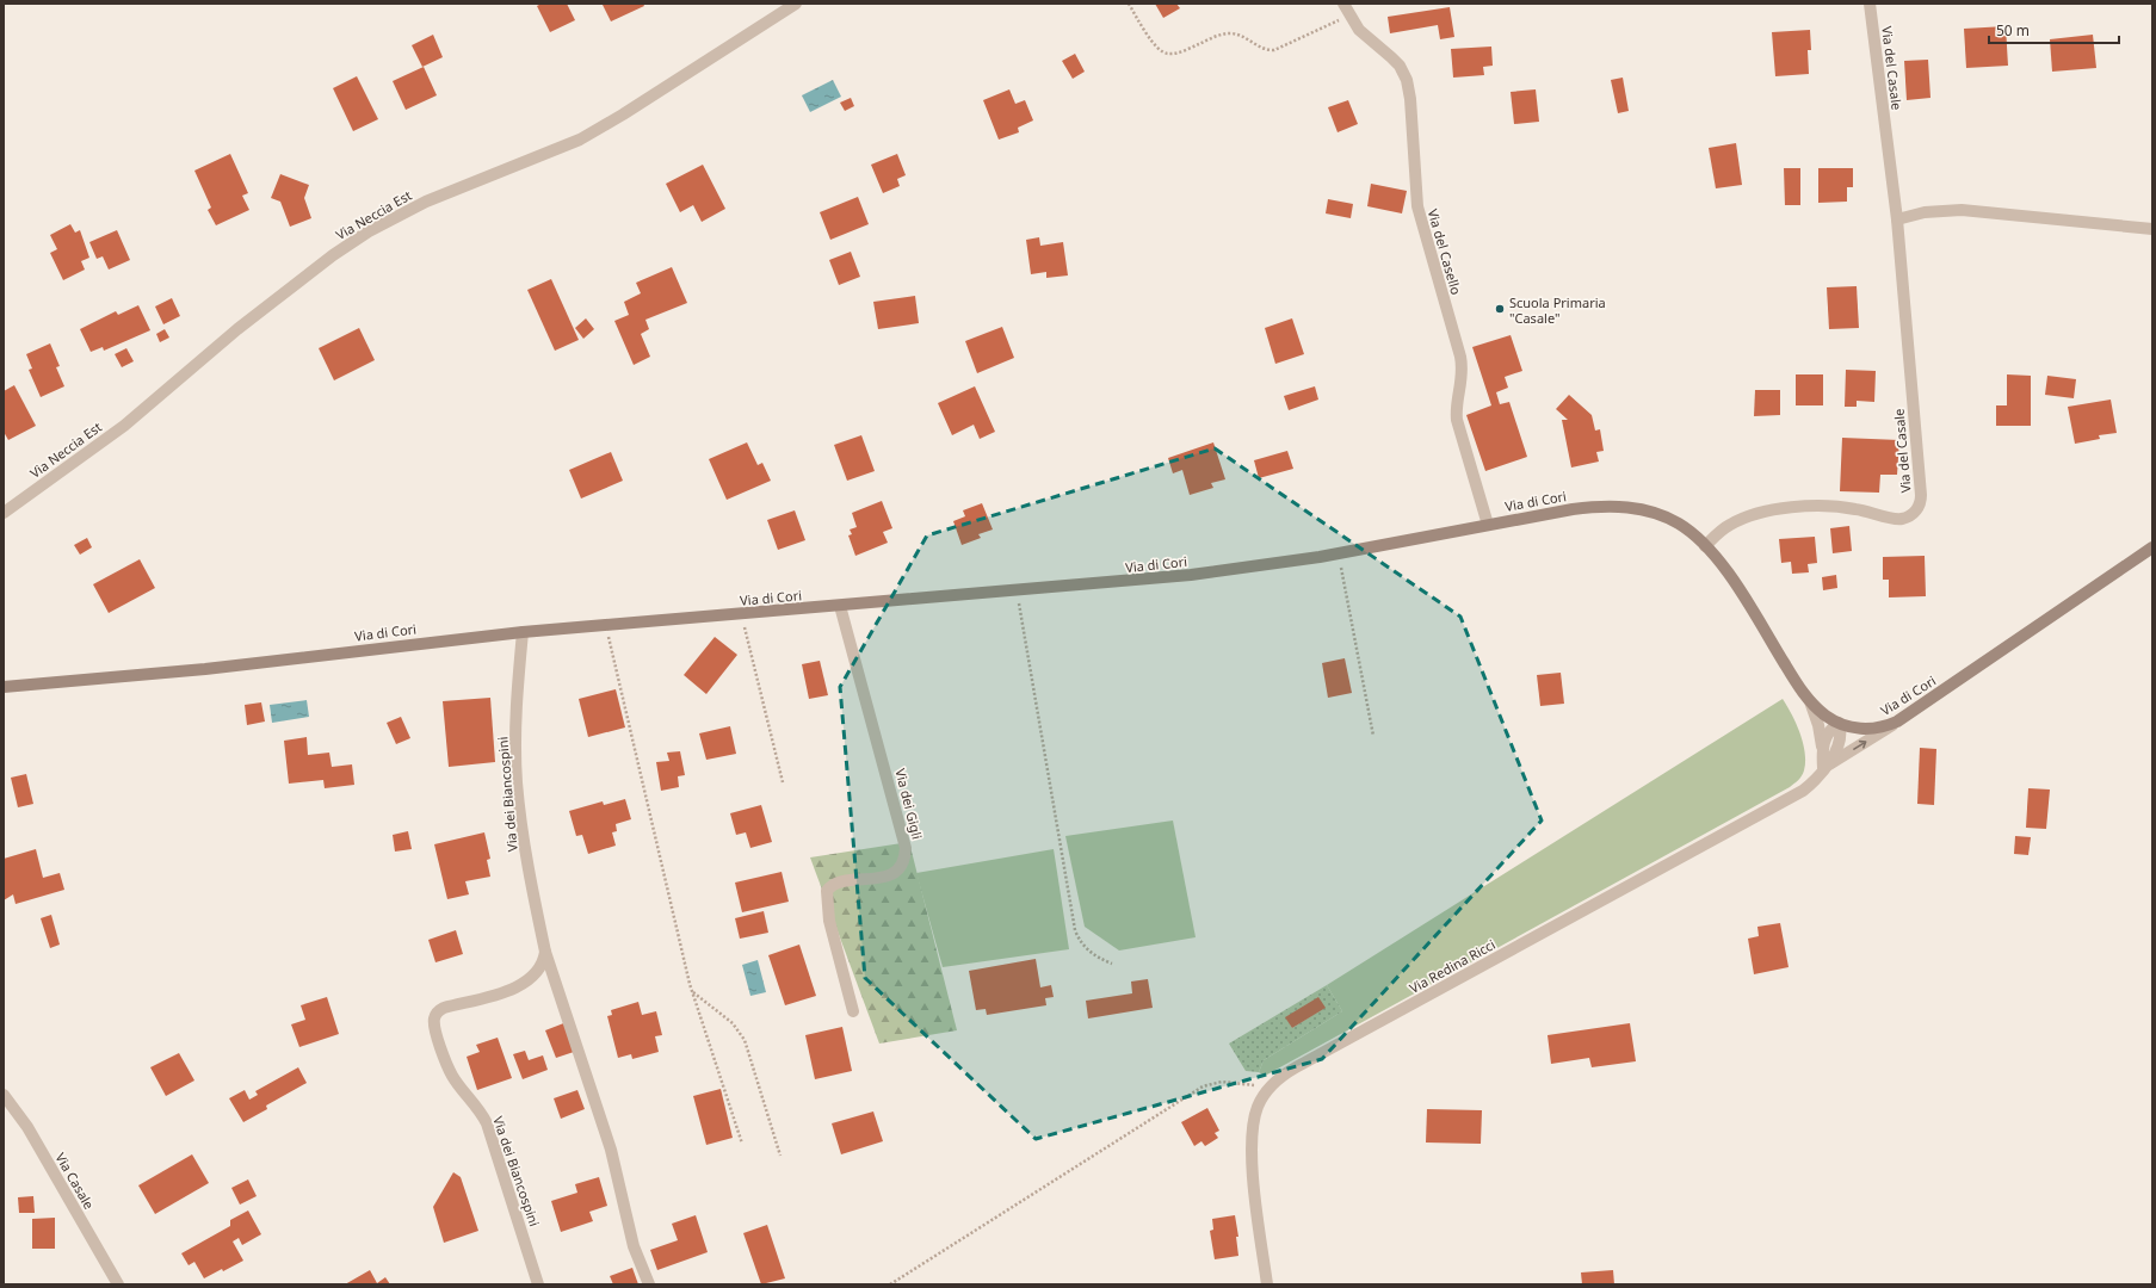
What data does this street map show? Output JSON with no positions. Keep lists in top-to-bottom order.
{
  "streets": {
    "main road": ["Via di Cori"],
    "street": [
      "Via del Casale",
      "Via Neccia Est",
      "Via del Casello",
      "Via dei Biancospini",
      "Via dei Gigli",
      "Via Redina Ricci",
      "Via Casale"
    ]
  },
  "crossings": [
    ["Via del Casale", "Via di Cori"],
    ["Via del Casello", "Via di Cori"],
    ["Via di Cori", "Via dei Biancospini"],
    ["Via di Cori", "Via dei Gigli"]
  ],
  "places": ["Scuola Primaria \"Casale\""],
  "scale_bar": "50 m"
}
